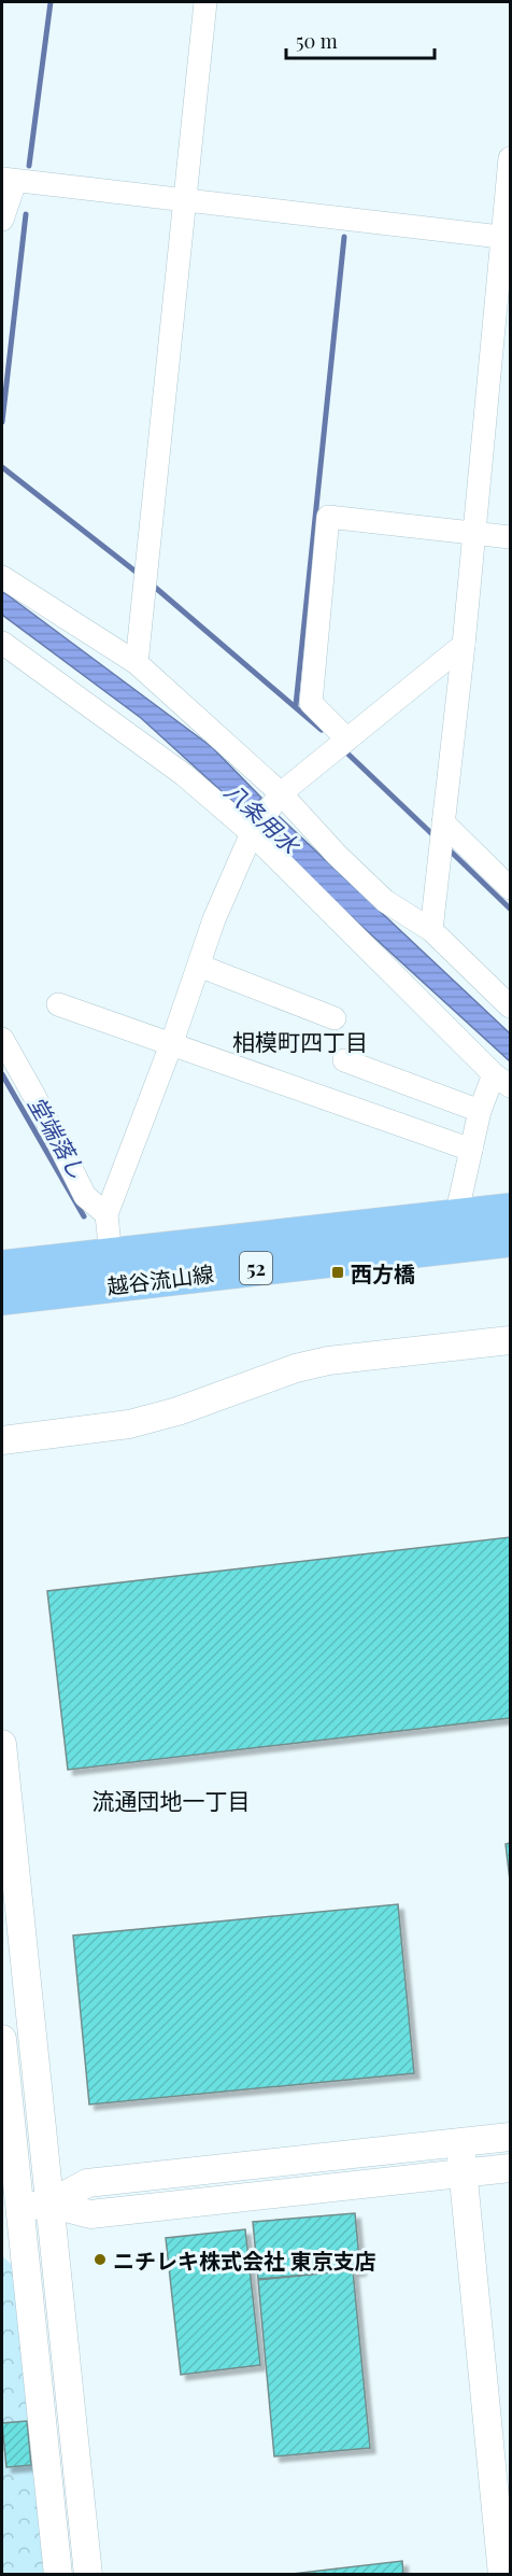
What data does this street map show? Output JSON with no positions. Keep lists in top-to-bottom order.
{
  "streets": {
    "main road": ["52", "越谷流山線"]
  },
  "districts": ["相模町四丁目", "流通団地一丁目"],
  "water": ["八条用水", "堂端落し"],
  "places": {
    "transit": ["西方橋"],
    "other": ["ニチレキ株式会社 東京支店"]
  },
  "scale_bar": "50 m"
}
